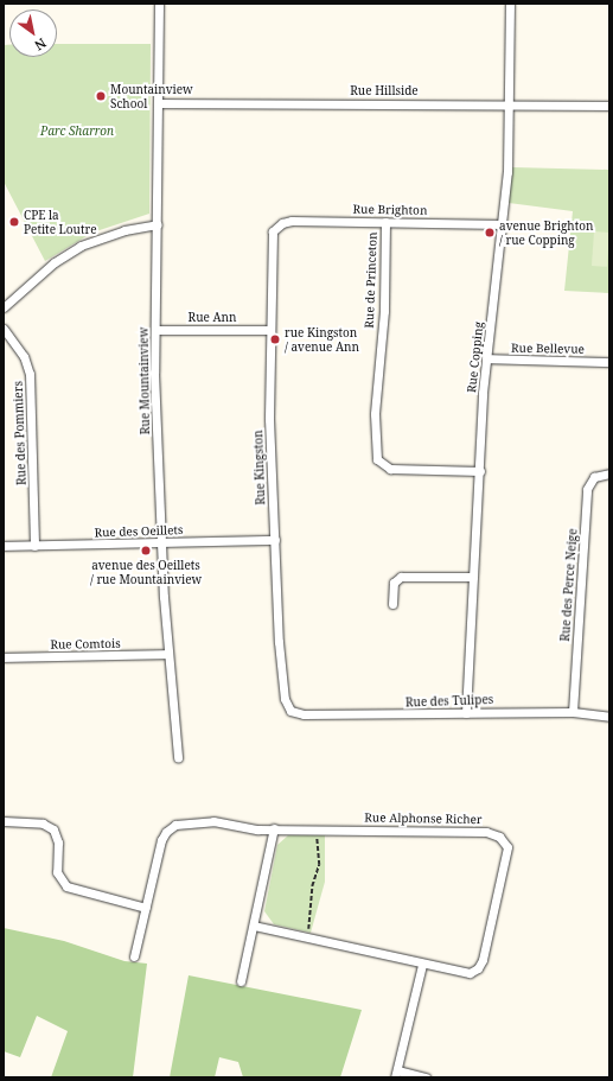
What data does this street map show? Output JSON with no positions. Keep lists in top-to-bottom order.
{
  "streets": {
    "street": [
      "Rue Hillside",
      "Rue Brighton",
      "Rue de Princeton",
      "Rue Ann",
      "Rue Bellevue",
      "Rue Copping",
      "Rue Mountainview",
      "Rue des Pommiers",
      "Rue Kingston",
      "Rue des Oeillets",
      "Rue des Perce Neige",
      "Rue Comtois",
      "Rue des Tulipes",
      "Rue Alphonse Richer"
    ]
  },
  "crossings": [
    ["Rue Hillside", "Rue Copping"],
    ["Rue Hillside", "Rue Mountainview"],
    ["Rue Brighton", "Rue de Princeton"],
    ["Rue Brighton", "Rue Copping"],
    ["Rue Brighton", "Rue Kingston"],
    ["Rue de Princeton", "Rue Copping"],
    ["Rue Ann", "Rue Mountainview"],
    ["Rue Ann", "Rue Kingston"],
    ["Rue Bellevue", "Rue Copping"],
    ["Rue Copping", "Rue des Tulipes"],
    ["Rue Mountainview", "Rue des Oeillets"],
    ["Rue Mountainview", "Rue Comtois"],
    ["Rue des Pommiers", "Rue des Oeillets"],
    ["Rue Kingston", "Rue des Oeillets"],
    ["Rue Kingston", "Rue des Tulipes"],
    ["Rue des Perce Neige", "Rue des Tulipes"]
  ],
  "parks": ["Parc Sharron"],
  "places": [
    "Mountainview School",
    "CPE la Petite Loutre",
    "avenue Brighton / rue Copping",
    "rue Kingston / avenue Ann",
    "avenue des Oeillets / rue Mountainview"
  ],
  "north": "bottom right"
}
